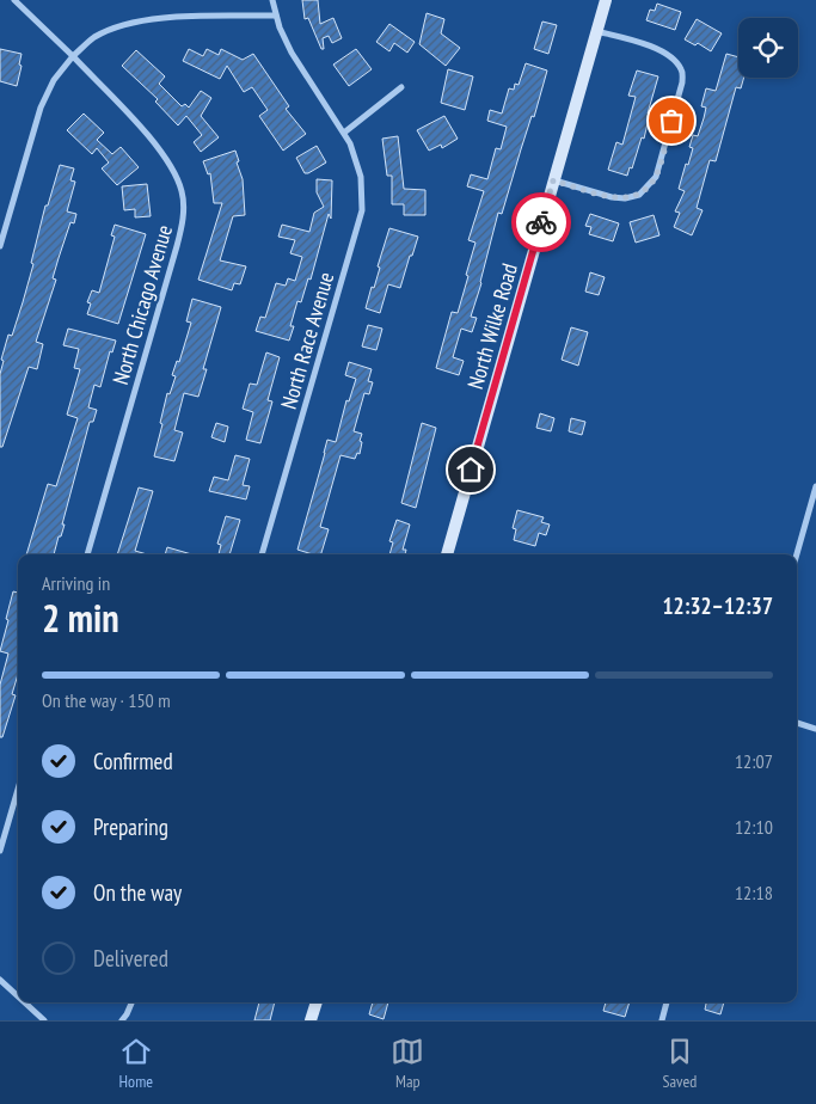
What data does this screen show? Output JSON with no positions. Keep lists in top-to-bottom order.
{
  "streets": {
    "street": ["North Chicago Avenue", "North Wilke Road", "North Race Avenue"]
  },
  "page": {
    "heading": ["2 min", "Arriving in", "12:32–12:37"],
    "bar": "On the way · 150 m",
    "list": [
      ["Confirmed", "12:07"],
      ["Preparing", "12:10"],
      ["On the way", "12:18"],
      "Delivered"
    ],
    "tabs": ["Home", "Map", "Saved"]
  }
}
